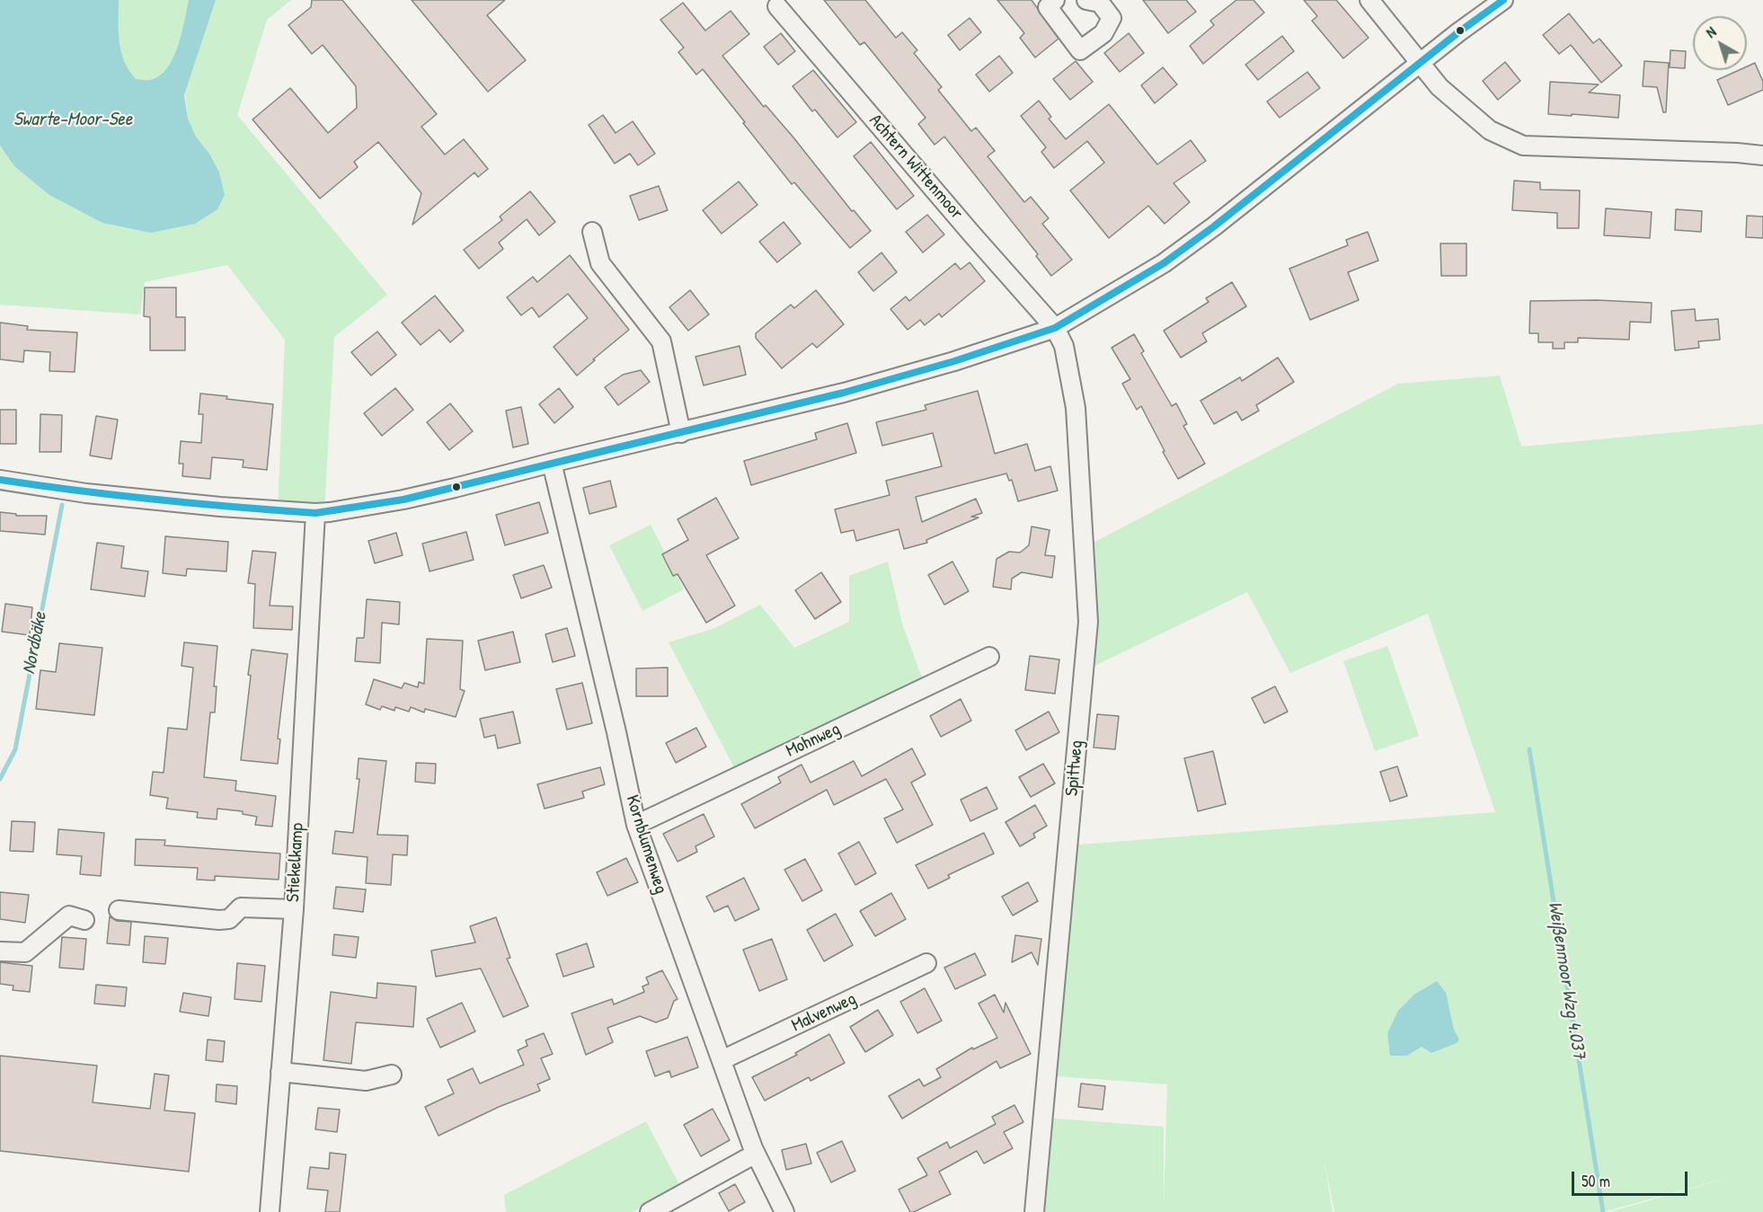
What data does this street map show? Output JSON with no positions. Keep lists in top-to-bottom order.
{
  "streets": {
    "street": [
      "Achtern Wittenmoor",
      "Mohnweg",
      "Spittweg",
      "Kornblumenweg",
      "Stiekelkamp",
      "Malvenweg"
    ]
  },
  "crossings": [
    ["Achtern Wittenmoor", "Spittweg"],
    ["Mohnweg", "Kornblumenweg"],
    ["Kornblumenweg", "Malvenweg"]
  ],
  "water": ["Swarte-Moor-See", "Nordbäke", "Weißenmoor Wzg 4.037"],
  "scale_bar": "50 m",
  "north": "top left"
}
